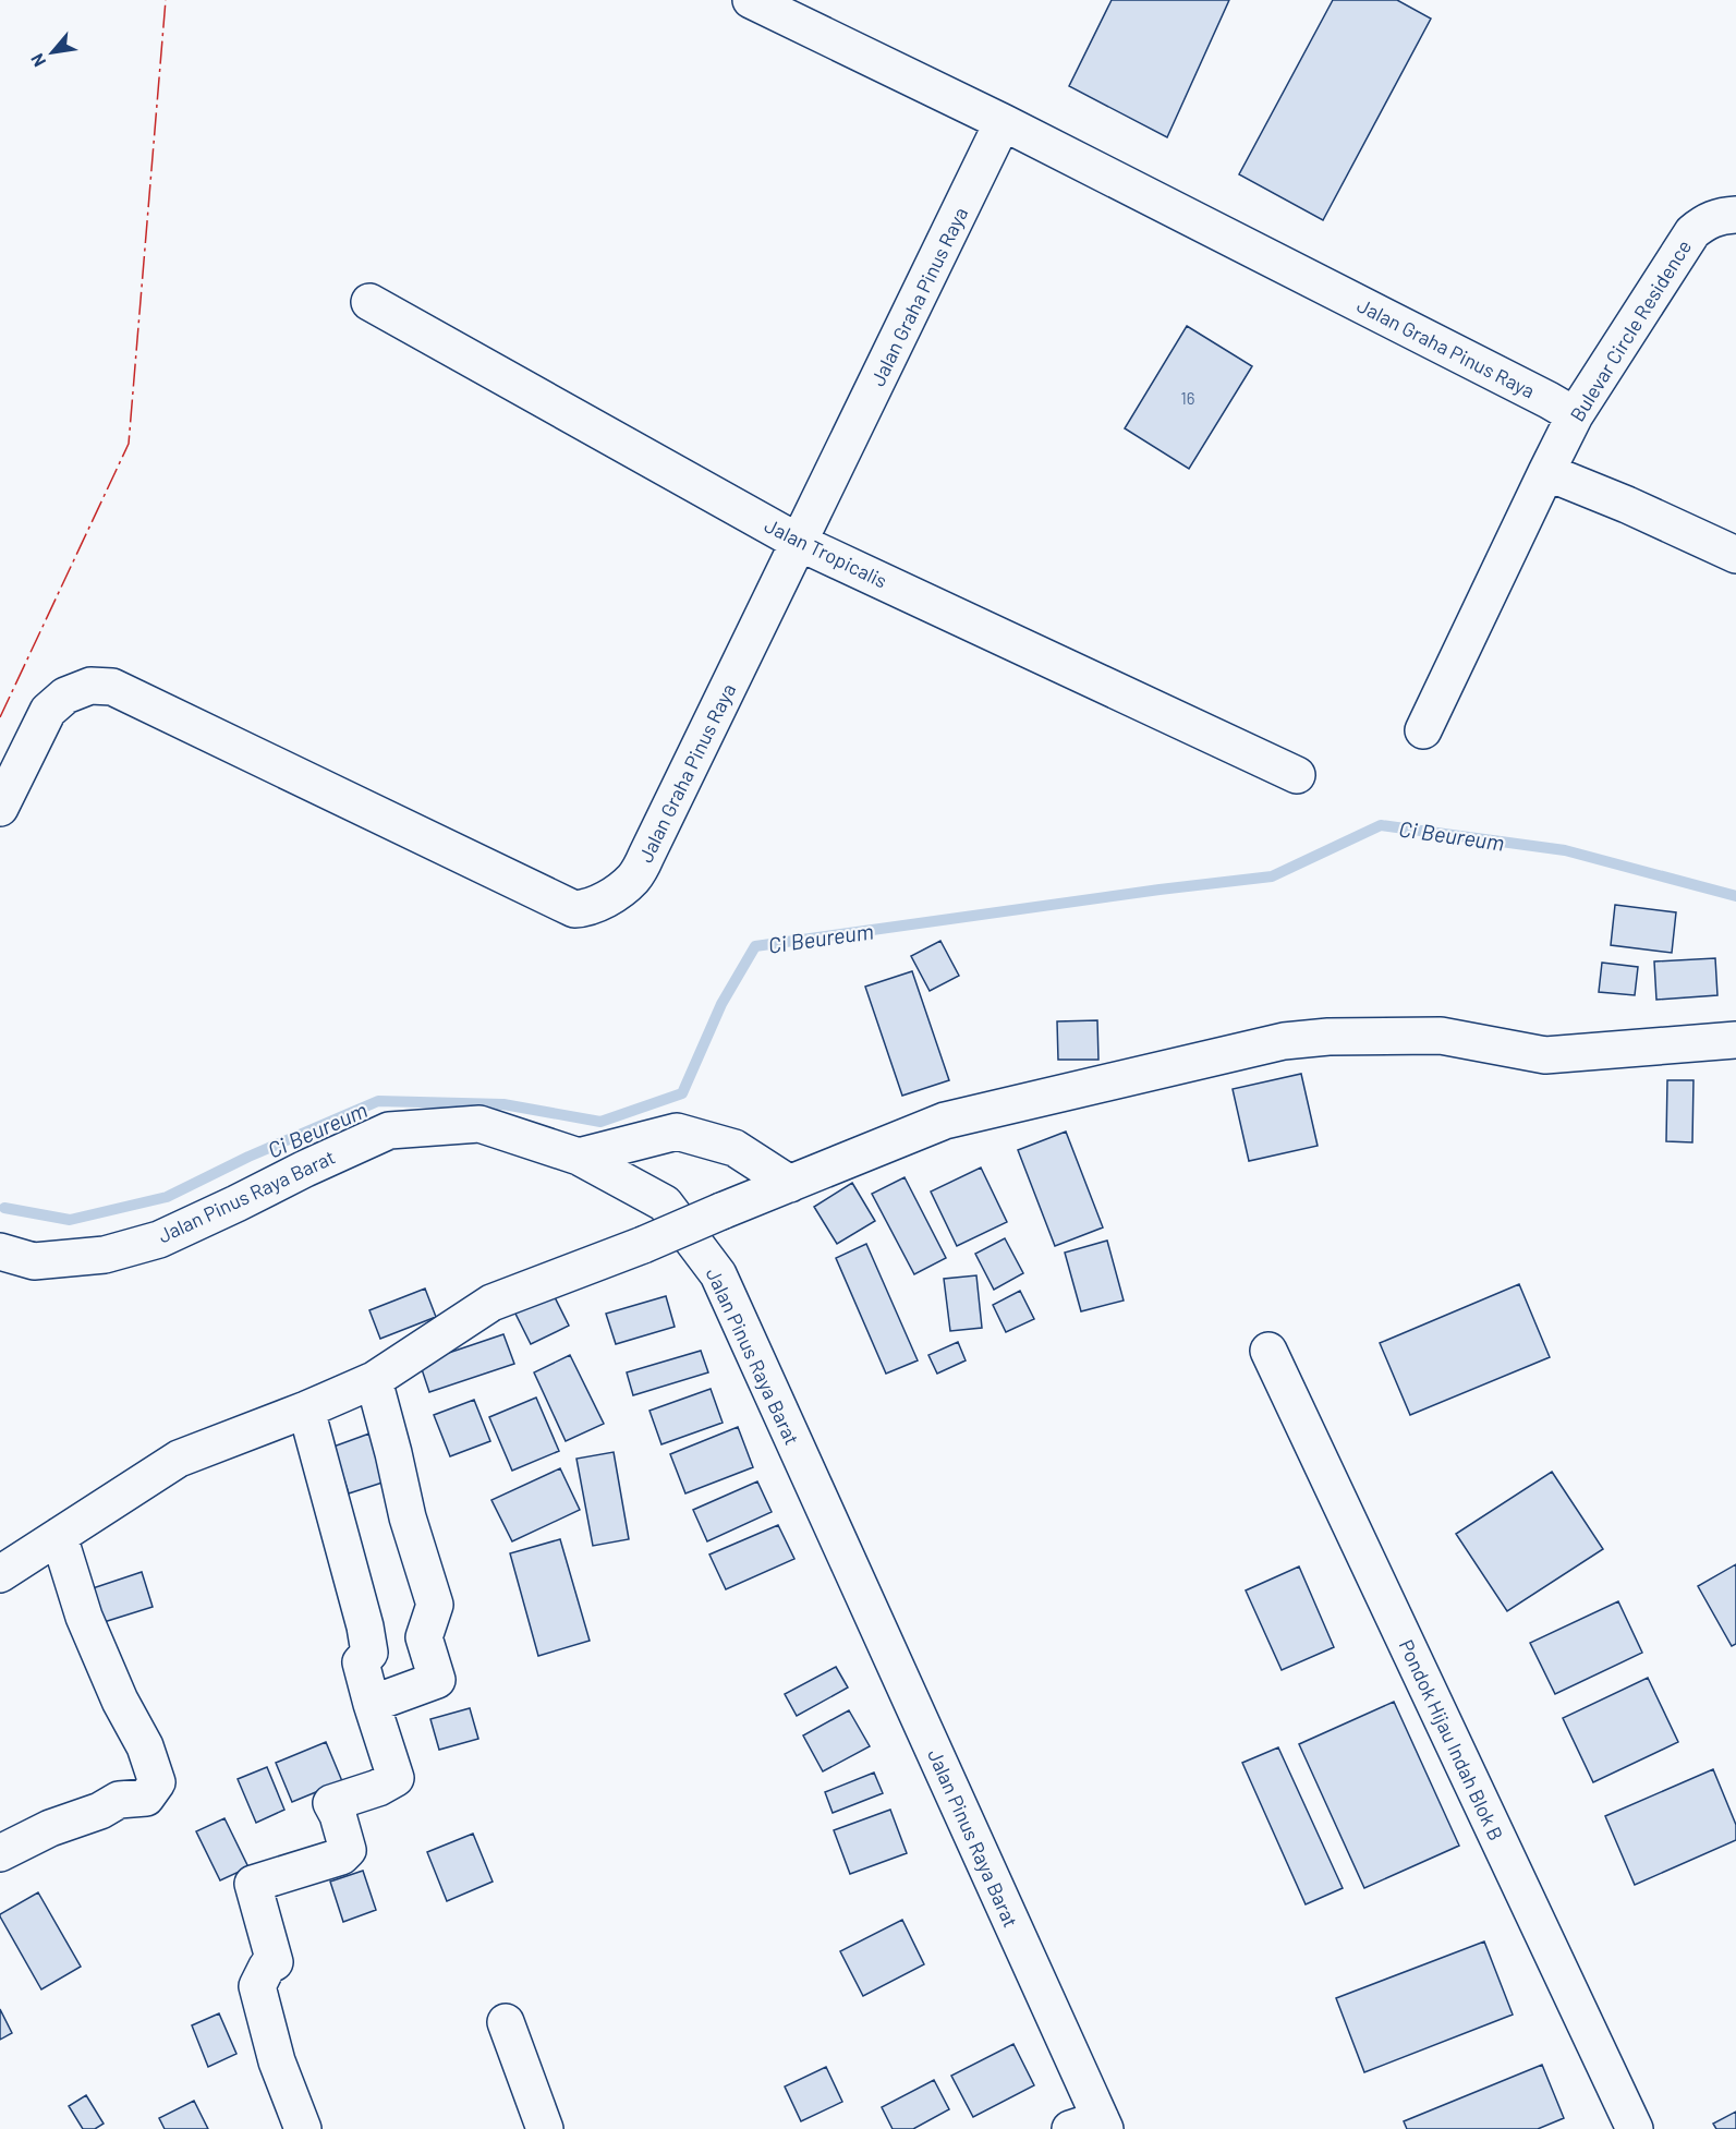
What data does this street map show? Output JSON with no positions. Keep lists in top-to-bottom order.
{
  "streets": {
    "street": [
      "Jalan Graha Pinus Raya",
      "Bulevar Circle Residence",
      "Jalan Tropicalis",
      "Jalan Pinus Raya Barat",
      "Pondok Hijau Indah Blok B"
    ]
  },
  "crossings": [
    ["Jalan Graha Pinus Raya", "Bulevar Circle Residence"],
    ["Jalan Graha Pinus Raya", "Jalan Tropicalis"]
  ],
  "water": ["Ci Beureum"],
  "house_numbers": ["16"],
  "north": "bottom left"
}
